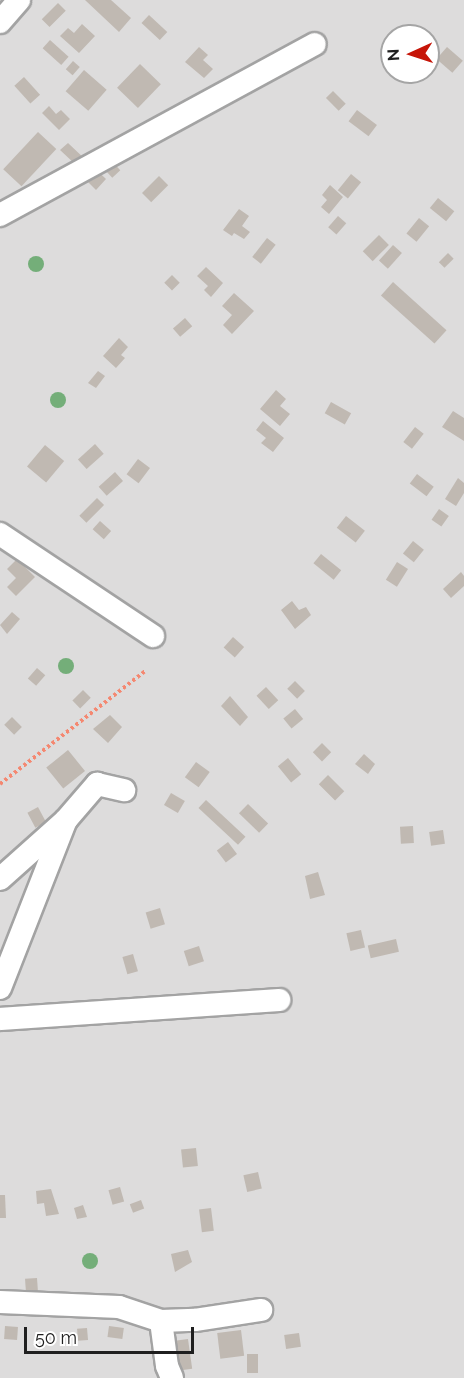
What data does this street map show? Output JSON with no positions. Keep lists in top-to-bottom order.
{
  "scale_bar": "50 m",
  "north": "left"
}
